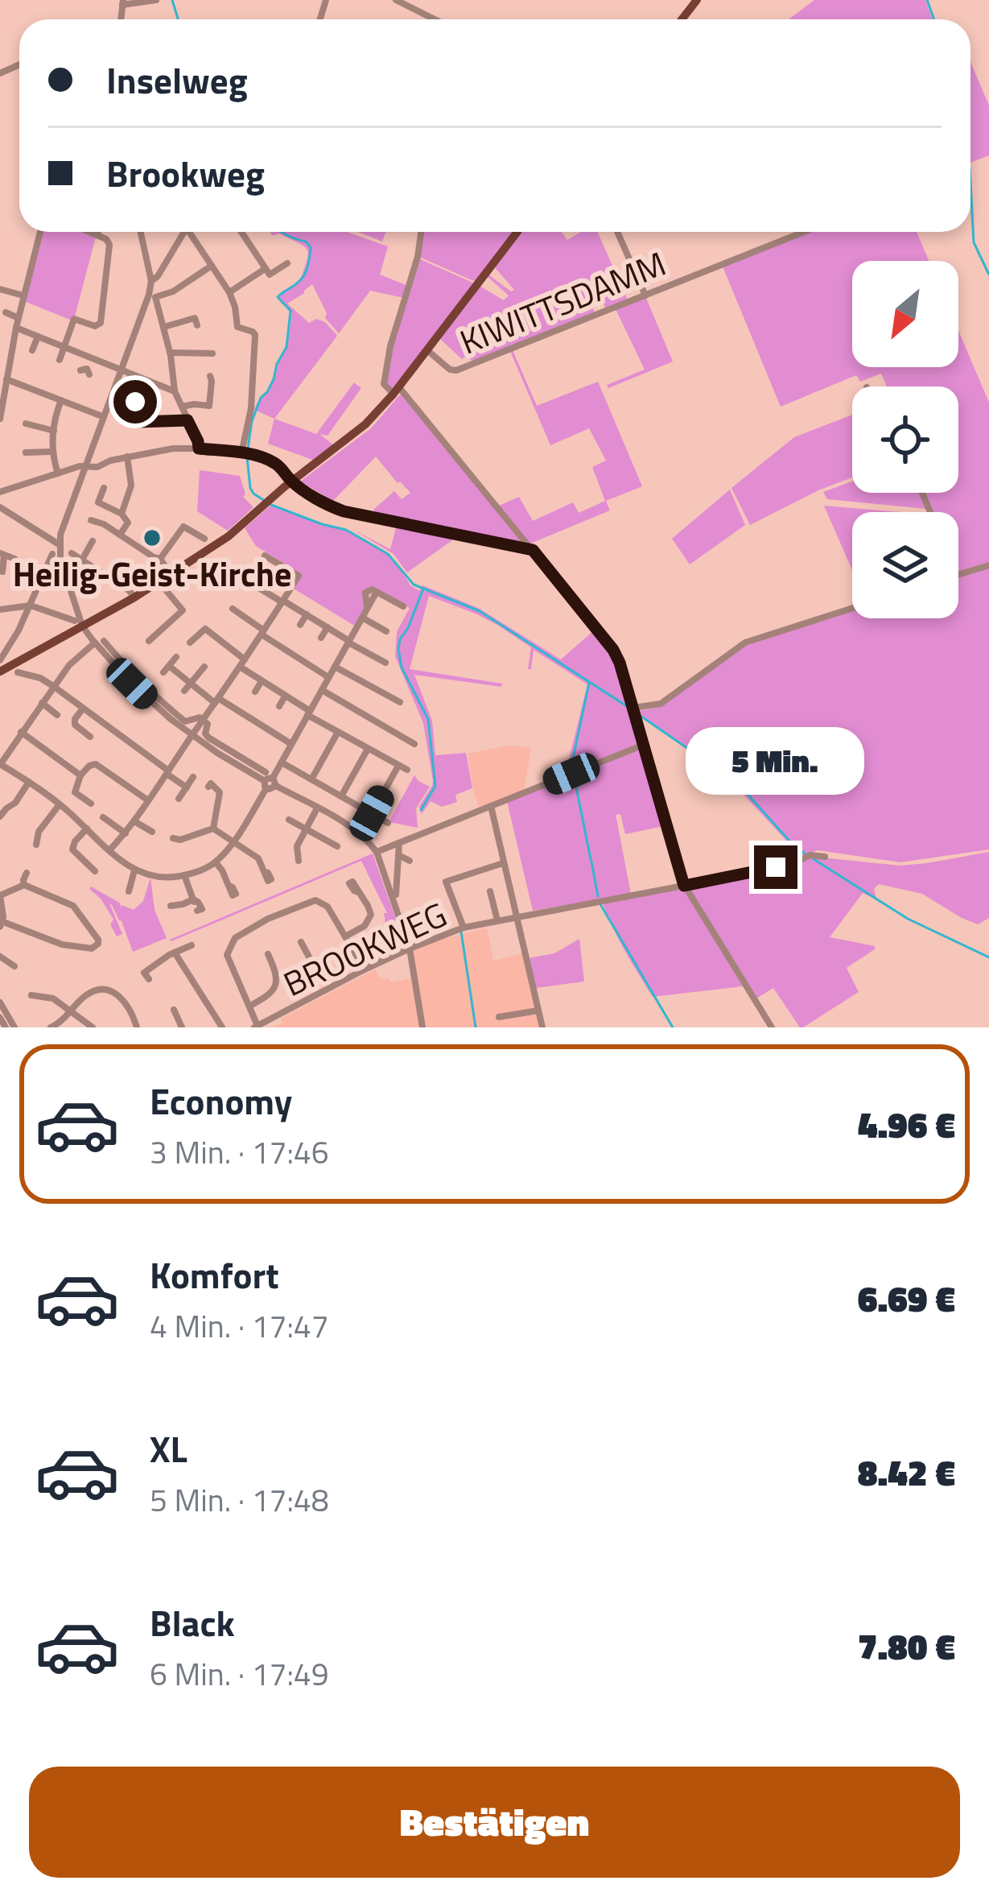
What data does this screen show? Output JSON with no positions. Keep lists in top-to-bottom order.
{
  "streets": {
    "street": ["KIWITTSDAMM", "BROOKWEG"]
  },
  "places": ["Heilig-Geist-Kirche"],
  "north": "bottom left",
  "page": {
    "banner": ["Inselweg", "Brookweg"],
    "bubble": "5 Min.",
    "list": [
      {
        "name": "Economy",
        "note": "3 Min. · 17:46",
        "value": "4.96 €"
      },
      {
        "name": "Komfort",
        "note": "4 Min. · 17:47",
        "value": "6.69 €"
      },
      {
        "name": "XL",
        "note": "5 Min. · 17:48",
        "value": "8.42 €"
      },
      {
        "name": "Black",
        "note": "6 Min. · 17:49",
        "value": "7.80 €"
      }
    ],
    "buttons": "Bestätigen"
  }
}
